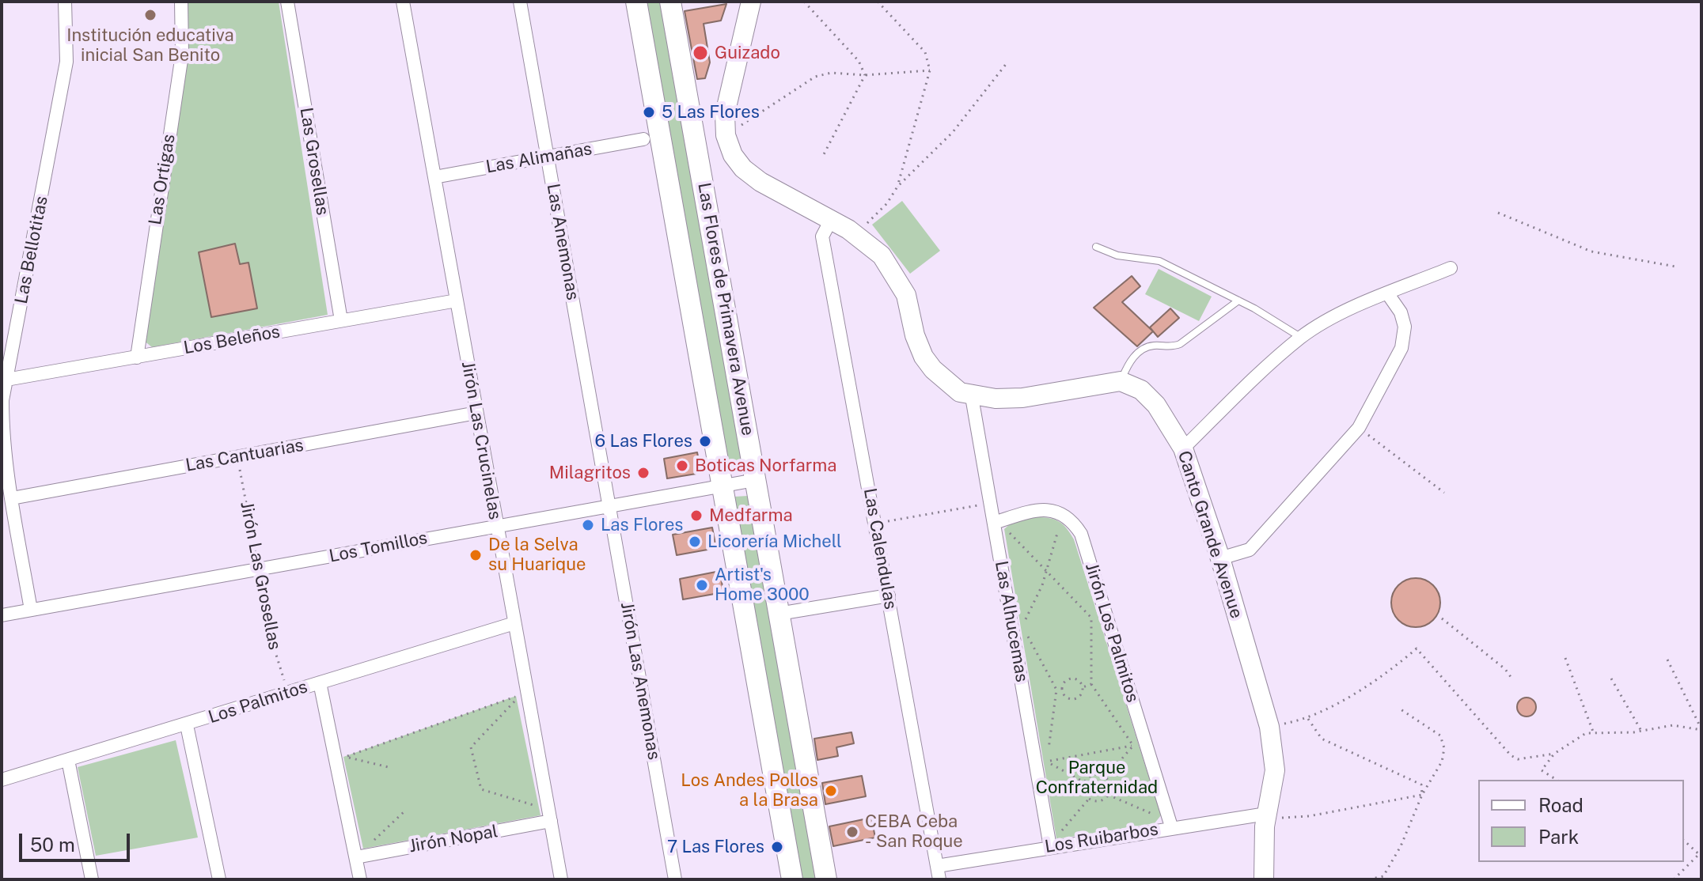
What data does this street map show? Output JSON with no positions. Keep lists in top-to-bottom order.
{
  "streets": {
    "main road": ["Las Flores de Primavera Avenue"],
    "street": [
      "Las Alimañas",
      "Las Grosellas",
      "Las Ortigas",
      "Las Anemonas",
      "Las Bellotitas",
      "Los Beleños",
      "Jirón Las Crucinelas",
      "Las Cantuarias",
      "Canto Grande Avenue",
      "Los Tomillos",
      "Las Calendulas",
      "Las Alhucemas",
      "Jirón Los Palmitos",
      "Jirón Las Anemonas",
      "Los Palmitos",
      "Los Ruibarbos",
      "Jirón Nopal"
    ],
    "path": ["Jirón Las Grosellas"]
  },
  "crossings": [
    ["Las Alimañas", "Las Anemonas"],
    ["Las Alimañas", "Jirón Las Crucinelas"],
    ["Las Grosellas", "Los Beleños"],
    ["Las Ortigas", "Los Beleños"],
    ["Las Anemonas", "Jirón Las Anemonas"],
    ["Las Bellotitas", "Los Beleños"],
    ["Las Bellotitas", "Las Cantuarias"],
    ["Las Bellotitas", "Los Tomillos"],
    ["Las Flores de Primavera Avenue", "Los Tomillos"],
    ["Los Beleños", "Jirón Las Crucinelas"],
    ["Jirón Las Crucinelas", "Las Cantuarias"],
    ["Jirón Las Crucinelas", "Los Tomillos"],
    ["Jirón Las Crucinelas", "Los Palmitos"],
    ["Jirón Las Crucinelas", "Jirón Nopal"],
    ["Las Cantuarias", "Jirón Las Grosellas"],
    ["Canto Grande Avenue", "Los Ruibarbos"],
    ["Los Tomillos", "Jirón Las Grosellas"],
    ["Los Tomillos", "Jirón Las Anemonas"],
    ["Las Calendulas", "Los Ruibarbos"],
    ["Jirón Las Grosellas", "Los Palmitos"],
    ["Las Alhucemas", "Jirón Los Palmitos"],
    ["Las Alhucemas", "Los Ruibarbos"],
    ["Jirón Los Palmitos", "Los Ruibarbos"]
  ],
  "parks": ["Parque Confraternidad"],
  "places": [
    "Institución educativa inicial San Benito",
    "Guizado",
    "5 Las Flores",
    "6 Las Flores",
    "Boticas Norfarma",
    "Milagritos",
    "Medfarma",
    "Las Flores",
    "Licorería Michell",
    "De la Selva su Huarique",
    "Artist's Home 3000",
    "Los Andes Pollos a la Brasa",
    "CEBA Ceba - San Roque",
    "7 Las Flores"
  ],
  "legend": ["Road", "Park"],
  "scale_bar": "50 m"
}
